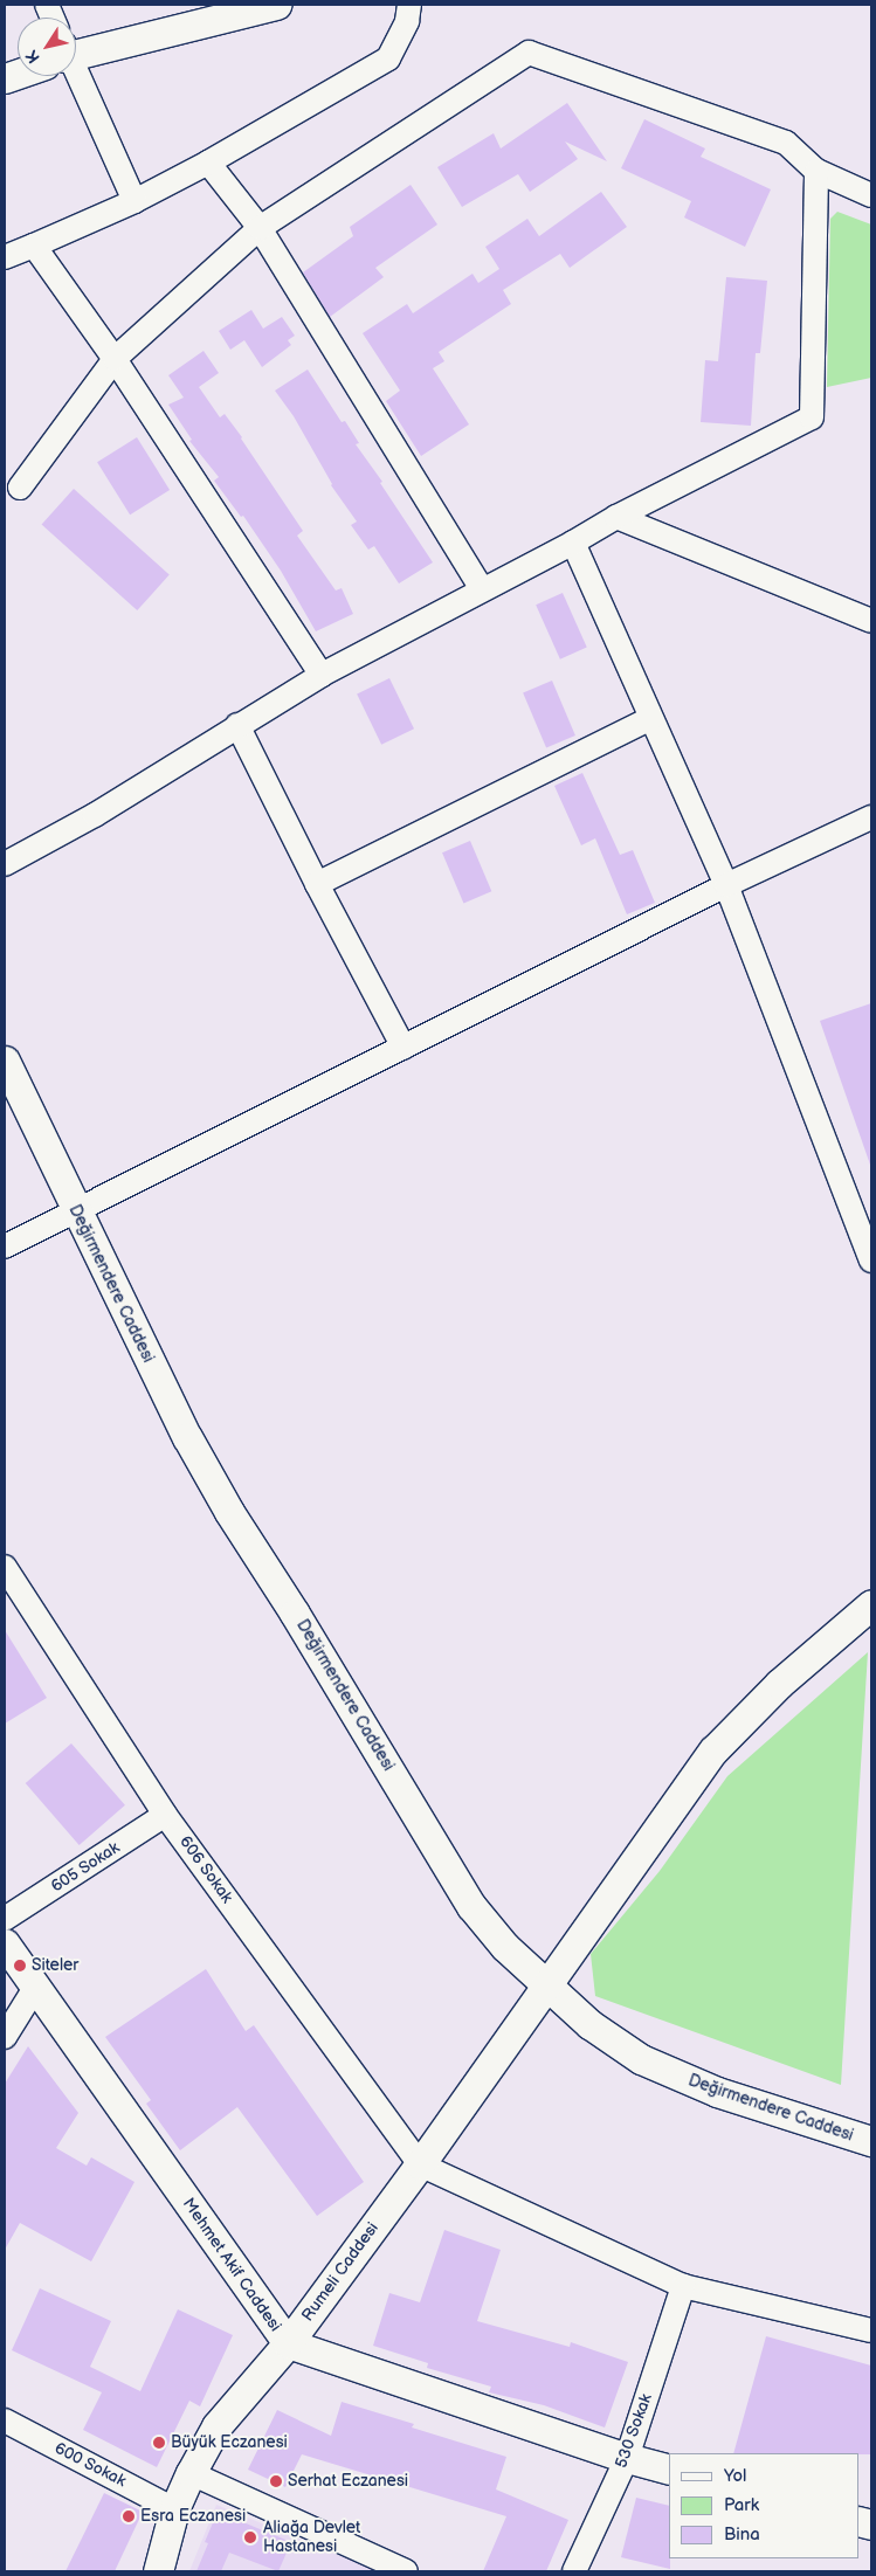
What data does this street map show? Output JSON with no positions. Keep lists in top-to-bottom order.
{
  "streets": {
    "street": [
      "Değirmendere Caddesi",
      "605 Sokak",
      "606 Sokak",
      "Mehmet Akif Caddesi",
      "Rumeli Caddesi",
      "530 Sokak",
      "600 Sokak"
    ]
  },
  "crossings": [
    ["Değirmendere Caddesi", "Rumeli Caddesi"],
    ["605 Sokak", "606 Sokak"],
    ["606 Sokak", "Rumeli Caddesi"],
    ["Mehmet Akif Caddesi", "Rumeli Caddesi"],
    ["Mehmet Akif Caddesi", "530 Sokak"],
    ["Rumeli Caddesi", "600 Sokak"]
  ],
  "places": [
    "Siteler",
    "Büyük Eczanesi",
    "Serhat Eczanesi",
    "Esra Eczanesi",
    "Aliağa Devlet Hastanesi"
  ],
  "legend": ["Yol", "Park", "Bina"],
  "north": "bottom left"
}
